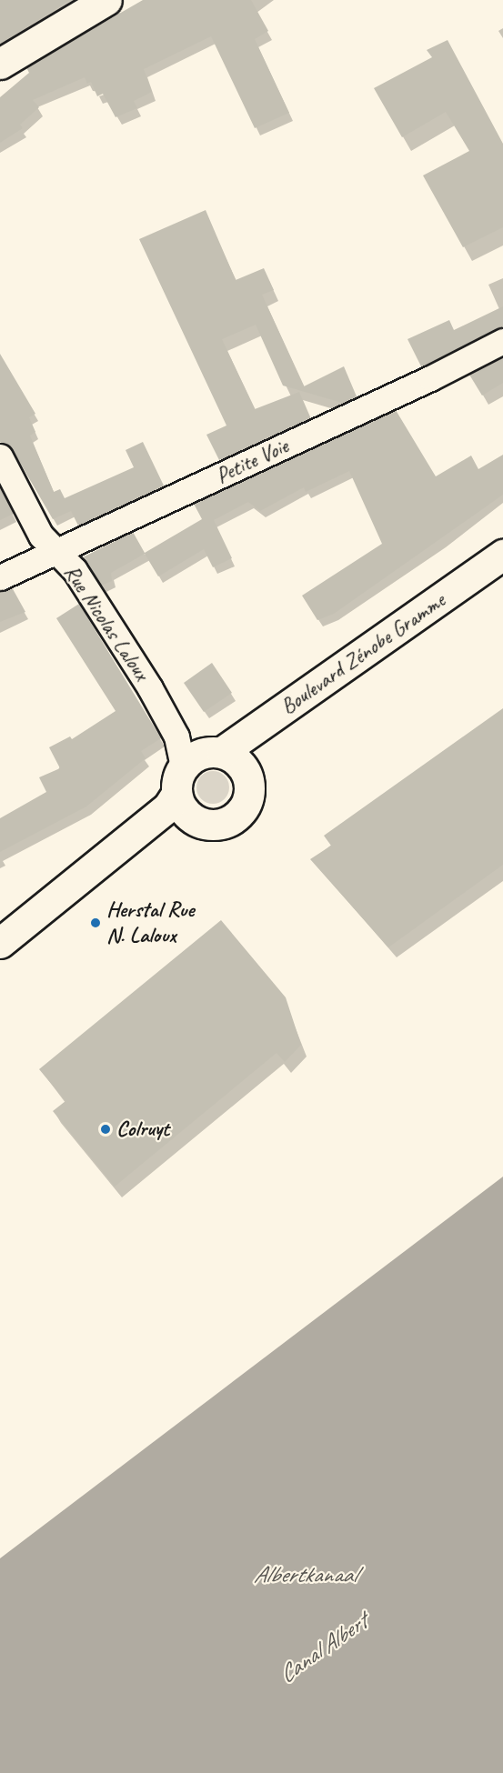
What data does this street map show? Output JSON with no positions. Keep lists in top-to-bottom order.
{
  "streets": {
    "main road": ["Boulevard Zénobe Gramme"],
    "street": ["Petite Voie", "Rue Nicolas Laloux"]
  },
  "crossings": [
    ["Petite Voie", "Rue Nicolas Laloux"],
    ["Rue Nicolas Laloux", "Boulevard Zénobe Gramme"]
  ],
  "water": ["Albertkanaal", "Canal Albert"],
  "places": ["Herstal Rue N. Laloux", "Colruyt"]
}
